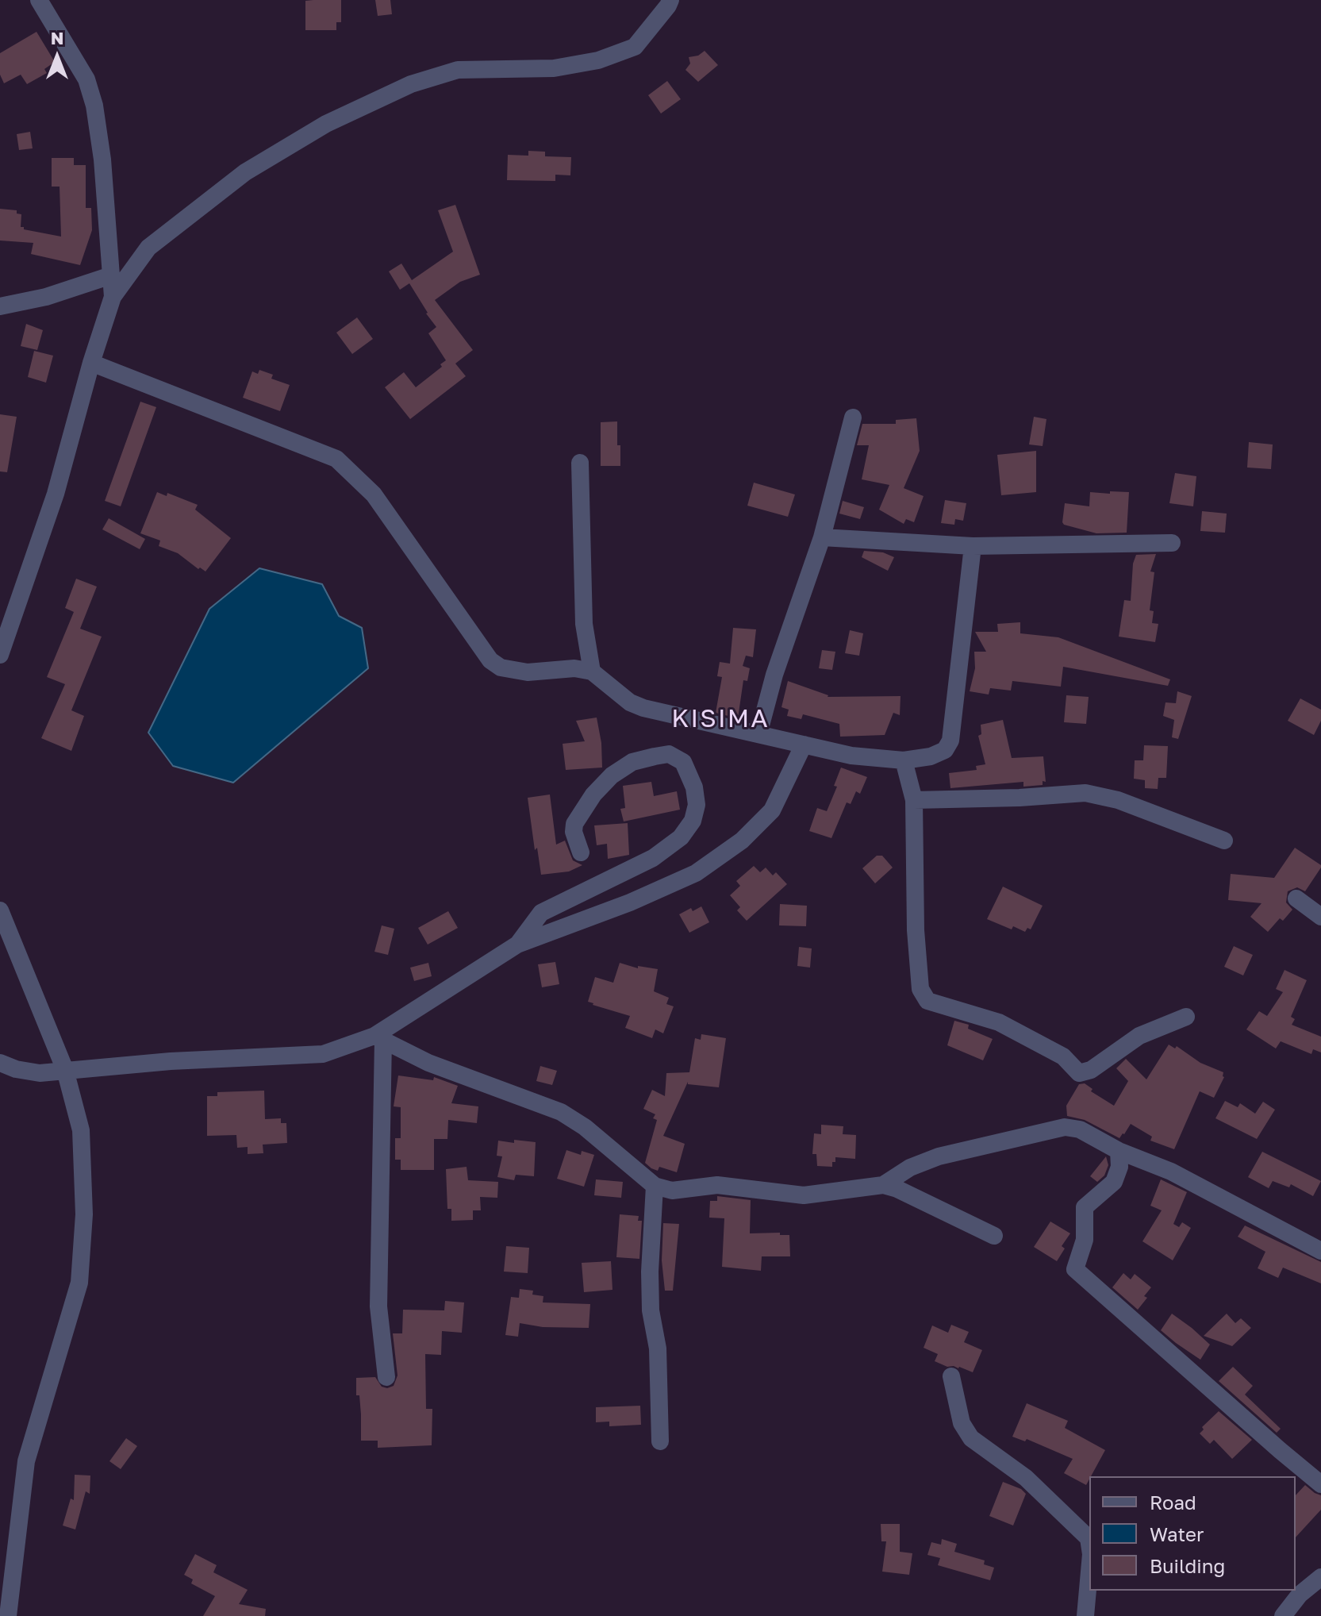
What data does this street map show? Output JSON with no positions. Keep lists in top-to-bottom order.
{
  "districts": ["KISIMA"],
  "legend": ["Road", "Water", "Building"],
  "north": "top"
}
